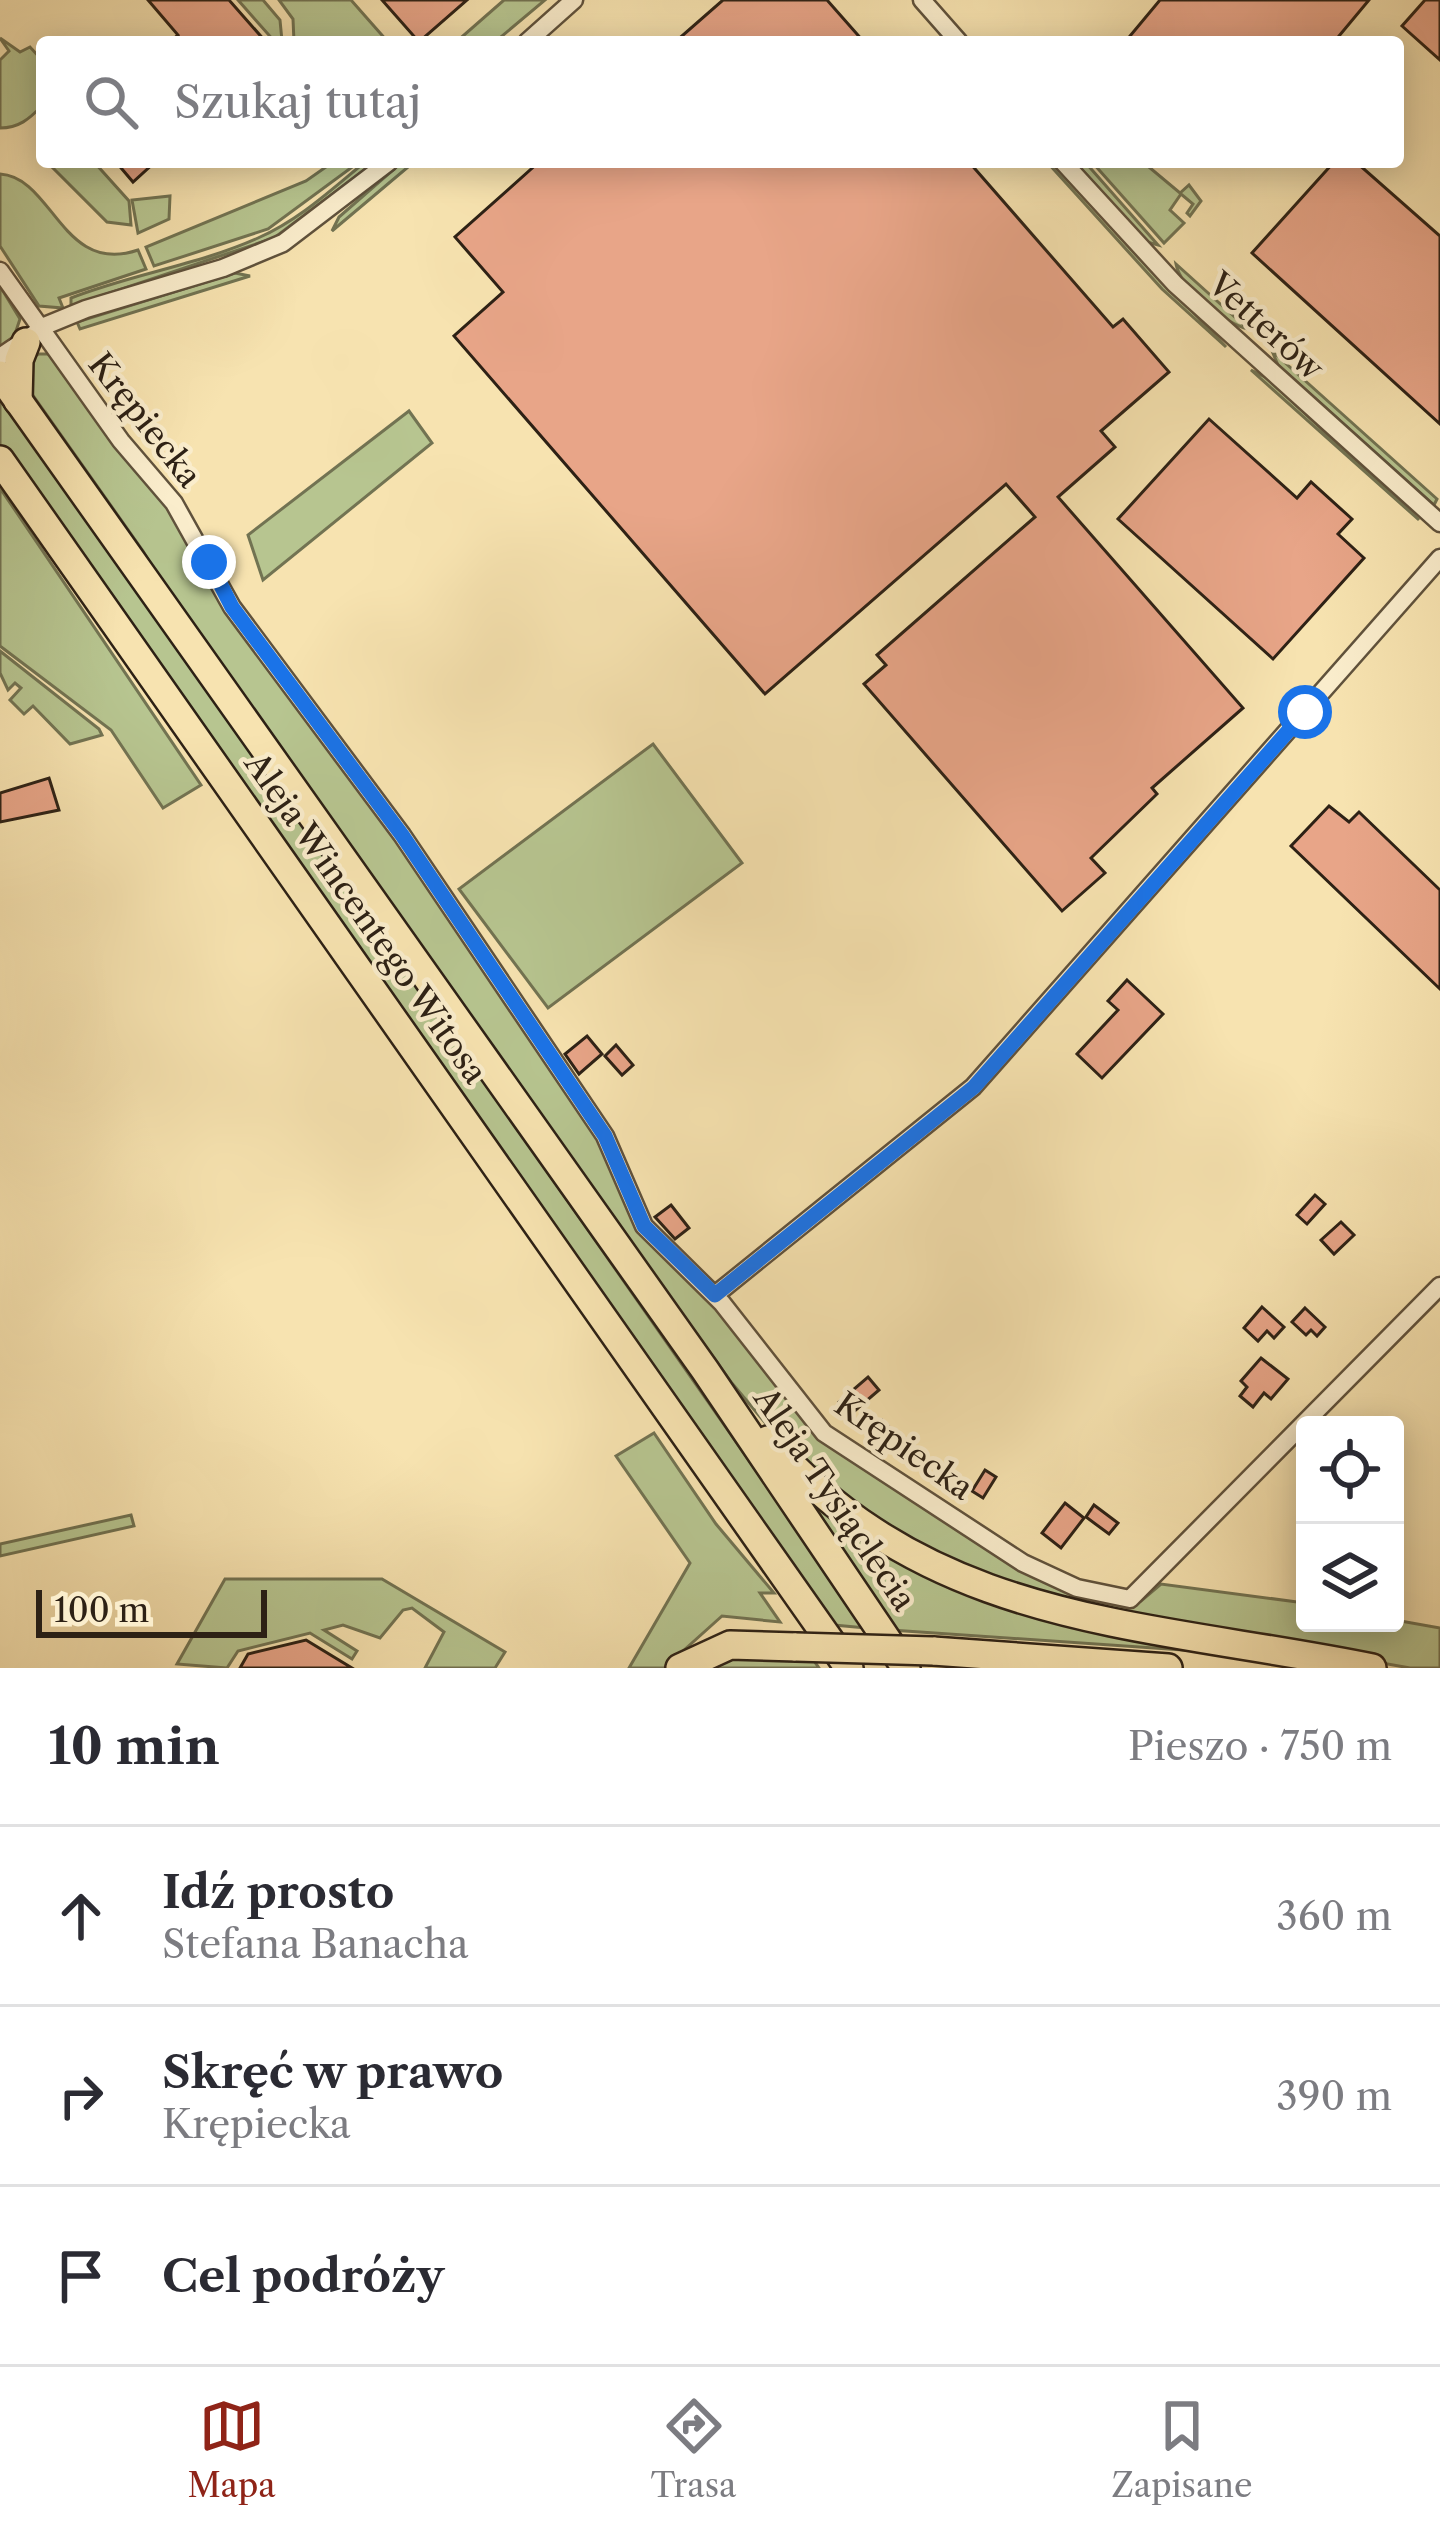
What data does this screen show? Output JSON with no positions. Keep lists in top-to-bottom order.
{
  "streets": {
    "main road": ["Aleja Wincentego Witosa", "Aleja Tysiąclecia"],
    "street": ["Vetterów", "Krępiecka"]
  },
  "crossings": [
    ["Aleja Wincentego Witosa", "Aleja Tysiąclecia"]
  ],
  "scale_bar": "100 m",
  "page": {
    "search": "Szukaj tutaj",
    "scale": "100 m",
    "heading": ["10 min", "Pieszo · 750 m"],
    "list": [
      ["Idź prosto", "Stefana Banacha", "360 m"],
      ["Skręć w prawo", "Krępiecka", "390 m"],
      "Cel podróży"
    ],
    "nav": ["Mapa", "Trasa", "Zapisane"]
  }
}
